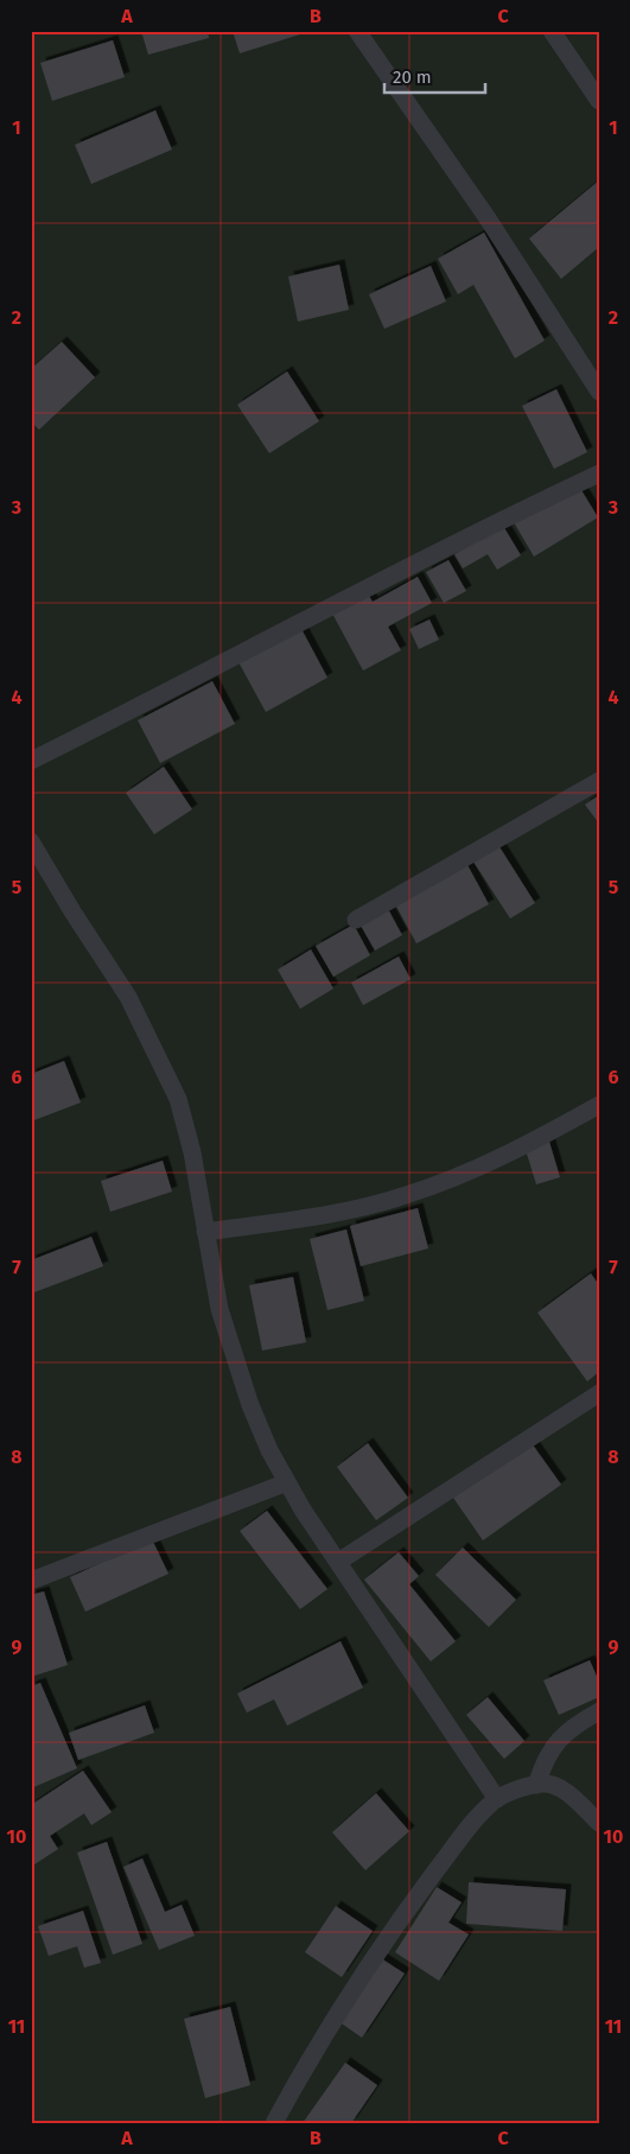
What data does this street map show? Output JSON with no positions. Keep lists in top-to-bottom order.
{
  "scale_bar": "20 m",
  "grid": {
    "columns": ["A", "B", "C"],
    "rows": [
      "1",
      "2",
      "3",
      "4",
      "5",
      "6",
      "7",
      "8",
      "9",
      "10",
      "11"
    ]
  }
}
